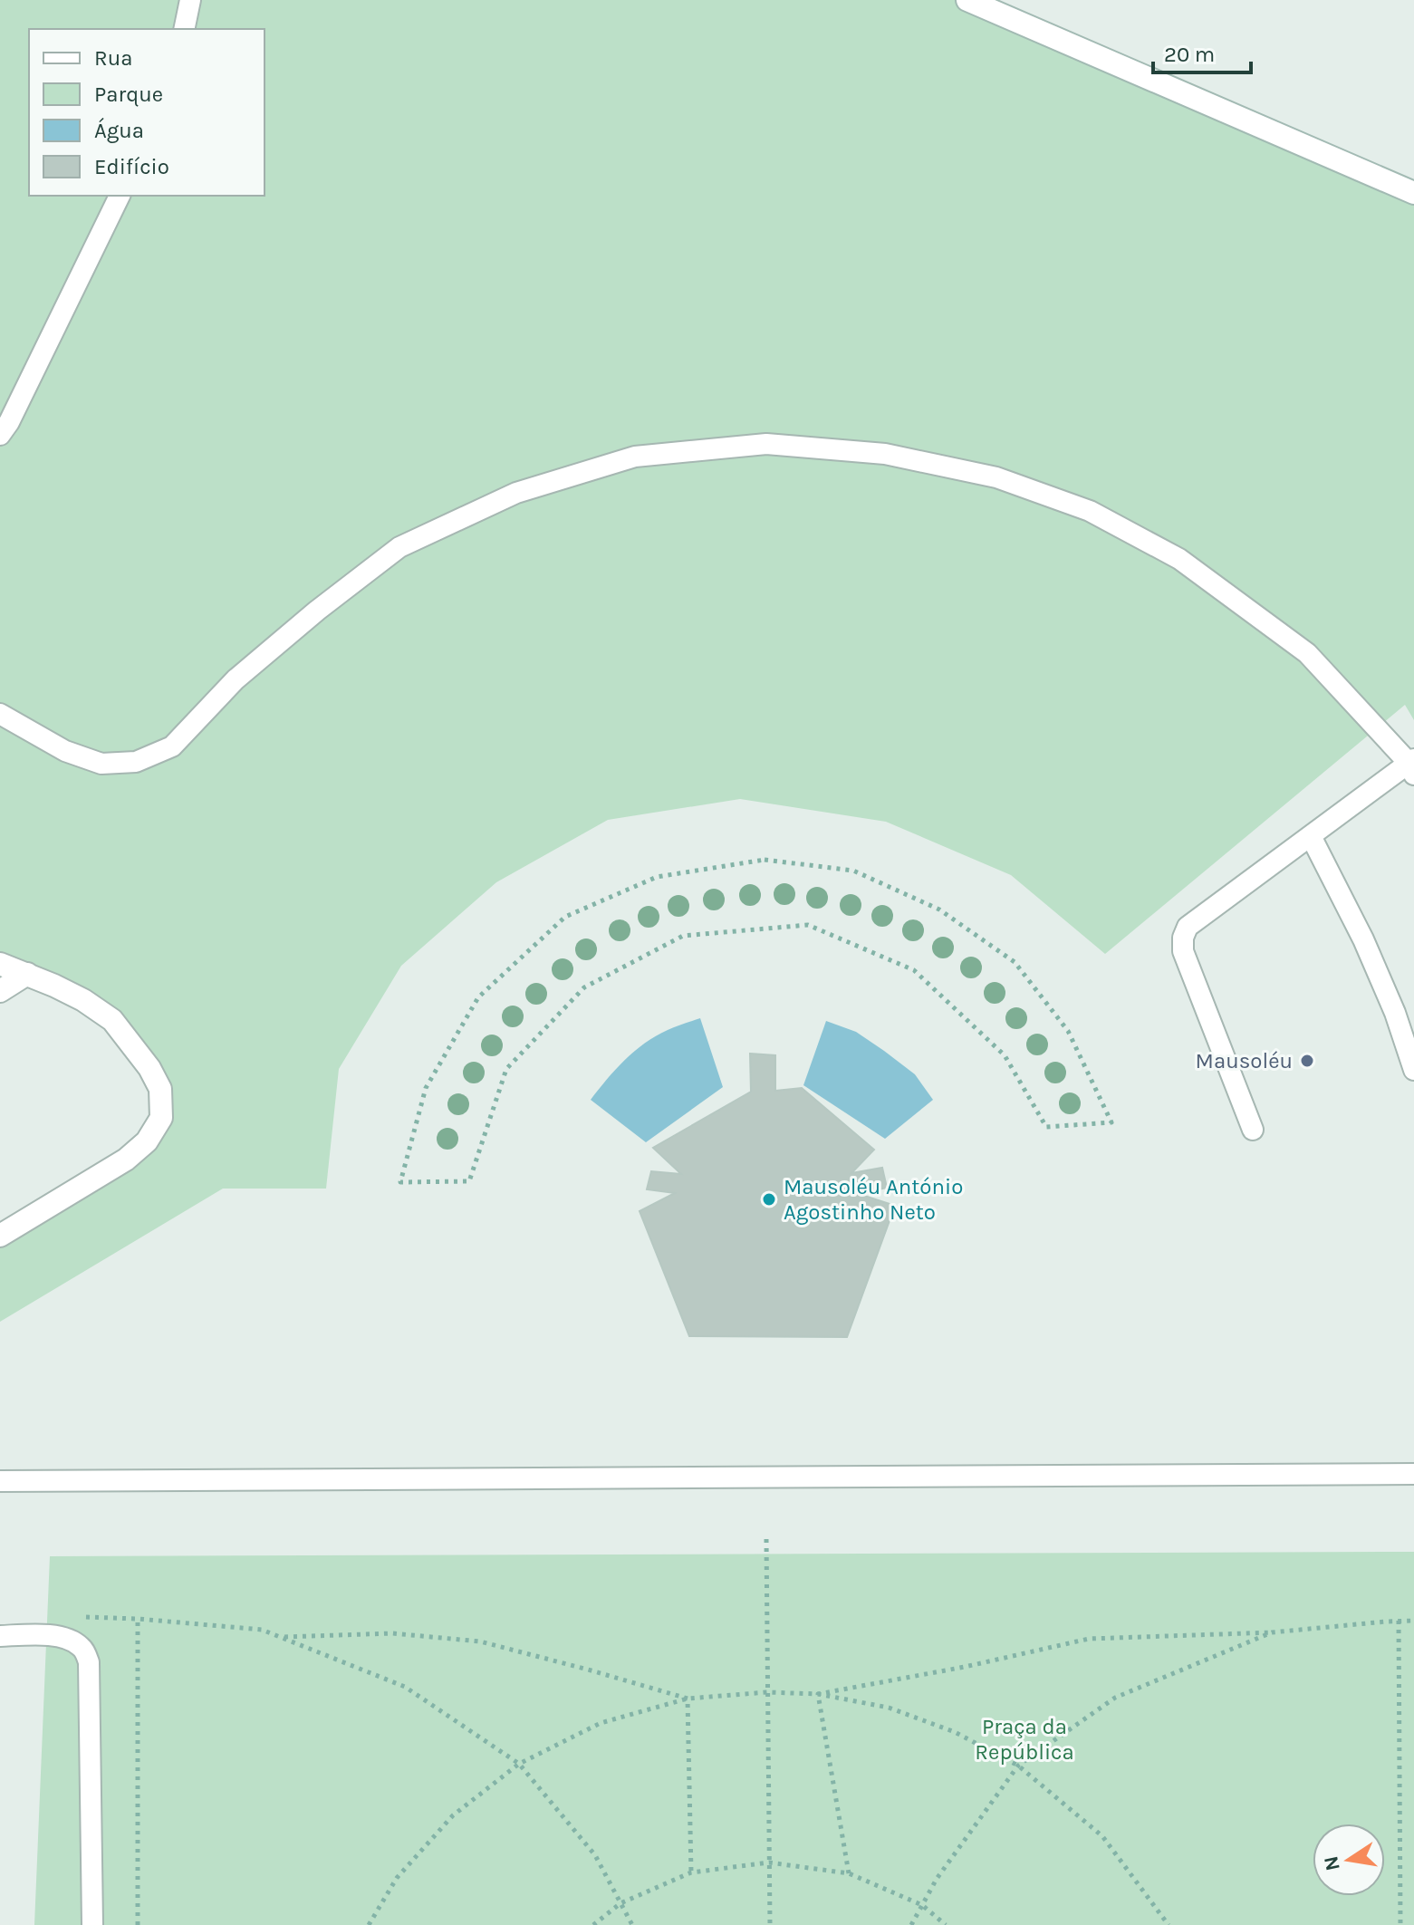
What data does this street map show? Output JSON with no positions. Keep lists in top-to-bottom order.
{
  "parks": ["Praça da República"],
  "places": ["Mausoléu", "Mausoléu António Agostinho Neto"],
  "legend": [
    "Rua",
    "Parque",
    "Água",
    "Edifício"
  ],
  "scale_bar": "20 m",
  "north": "left"
}
